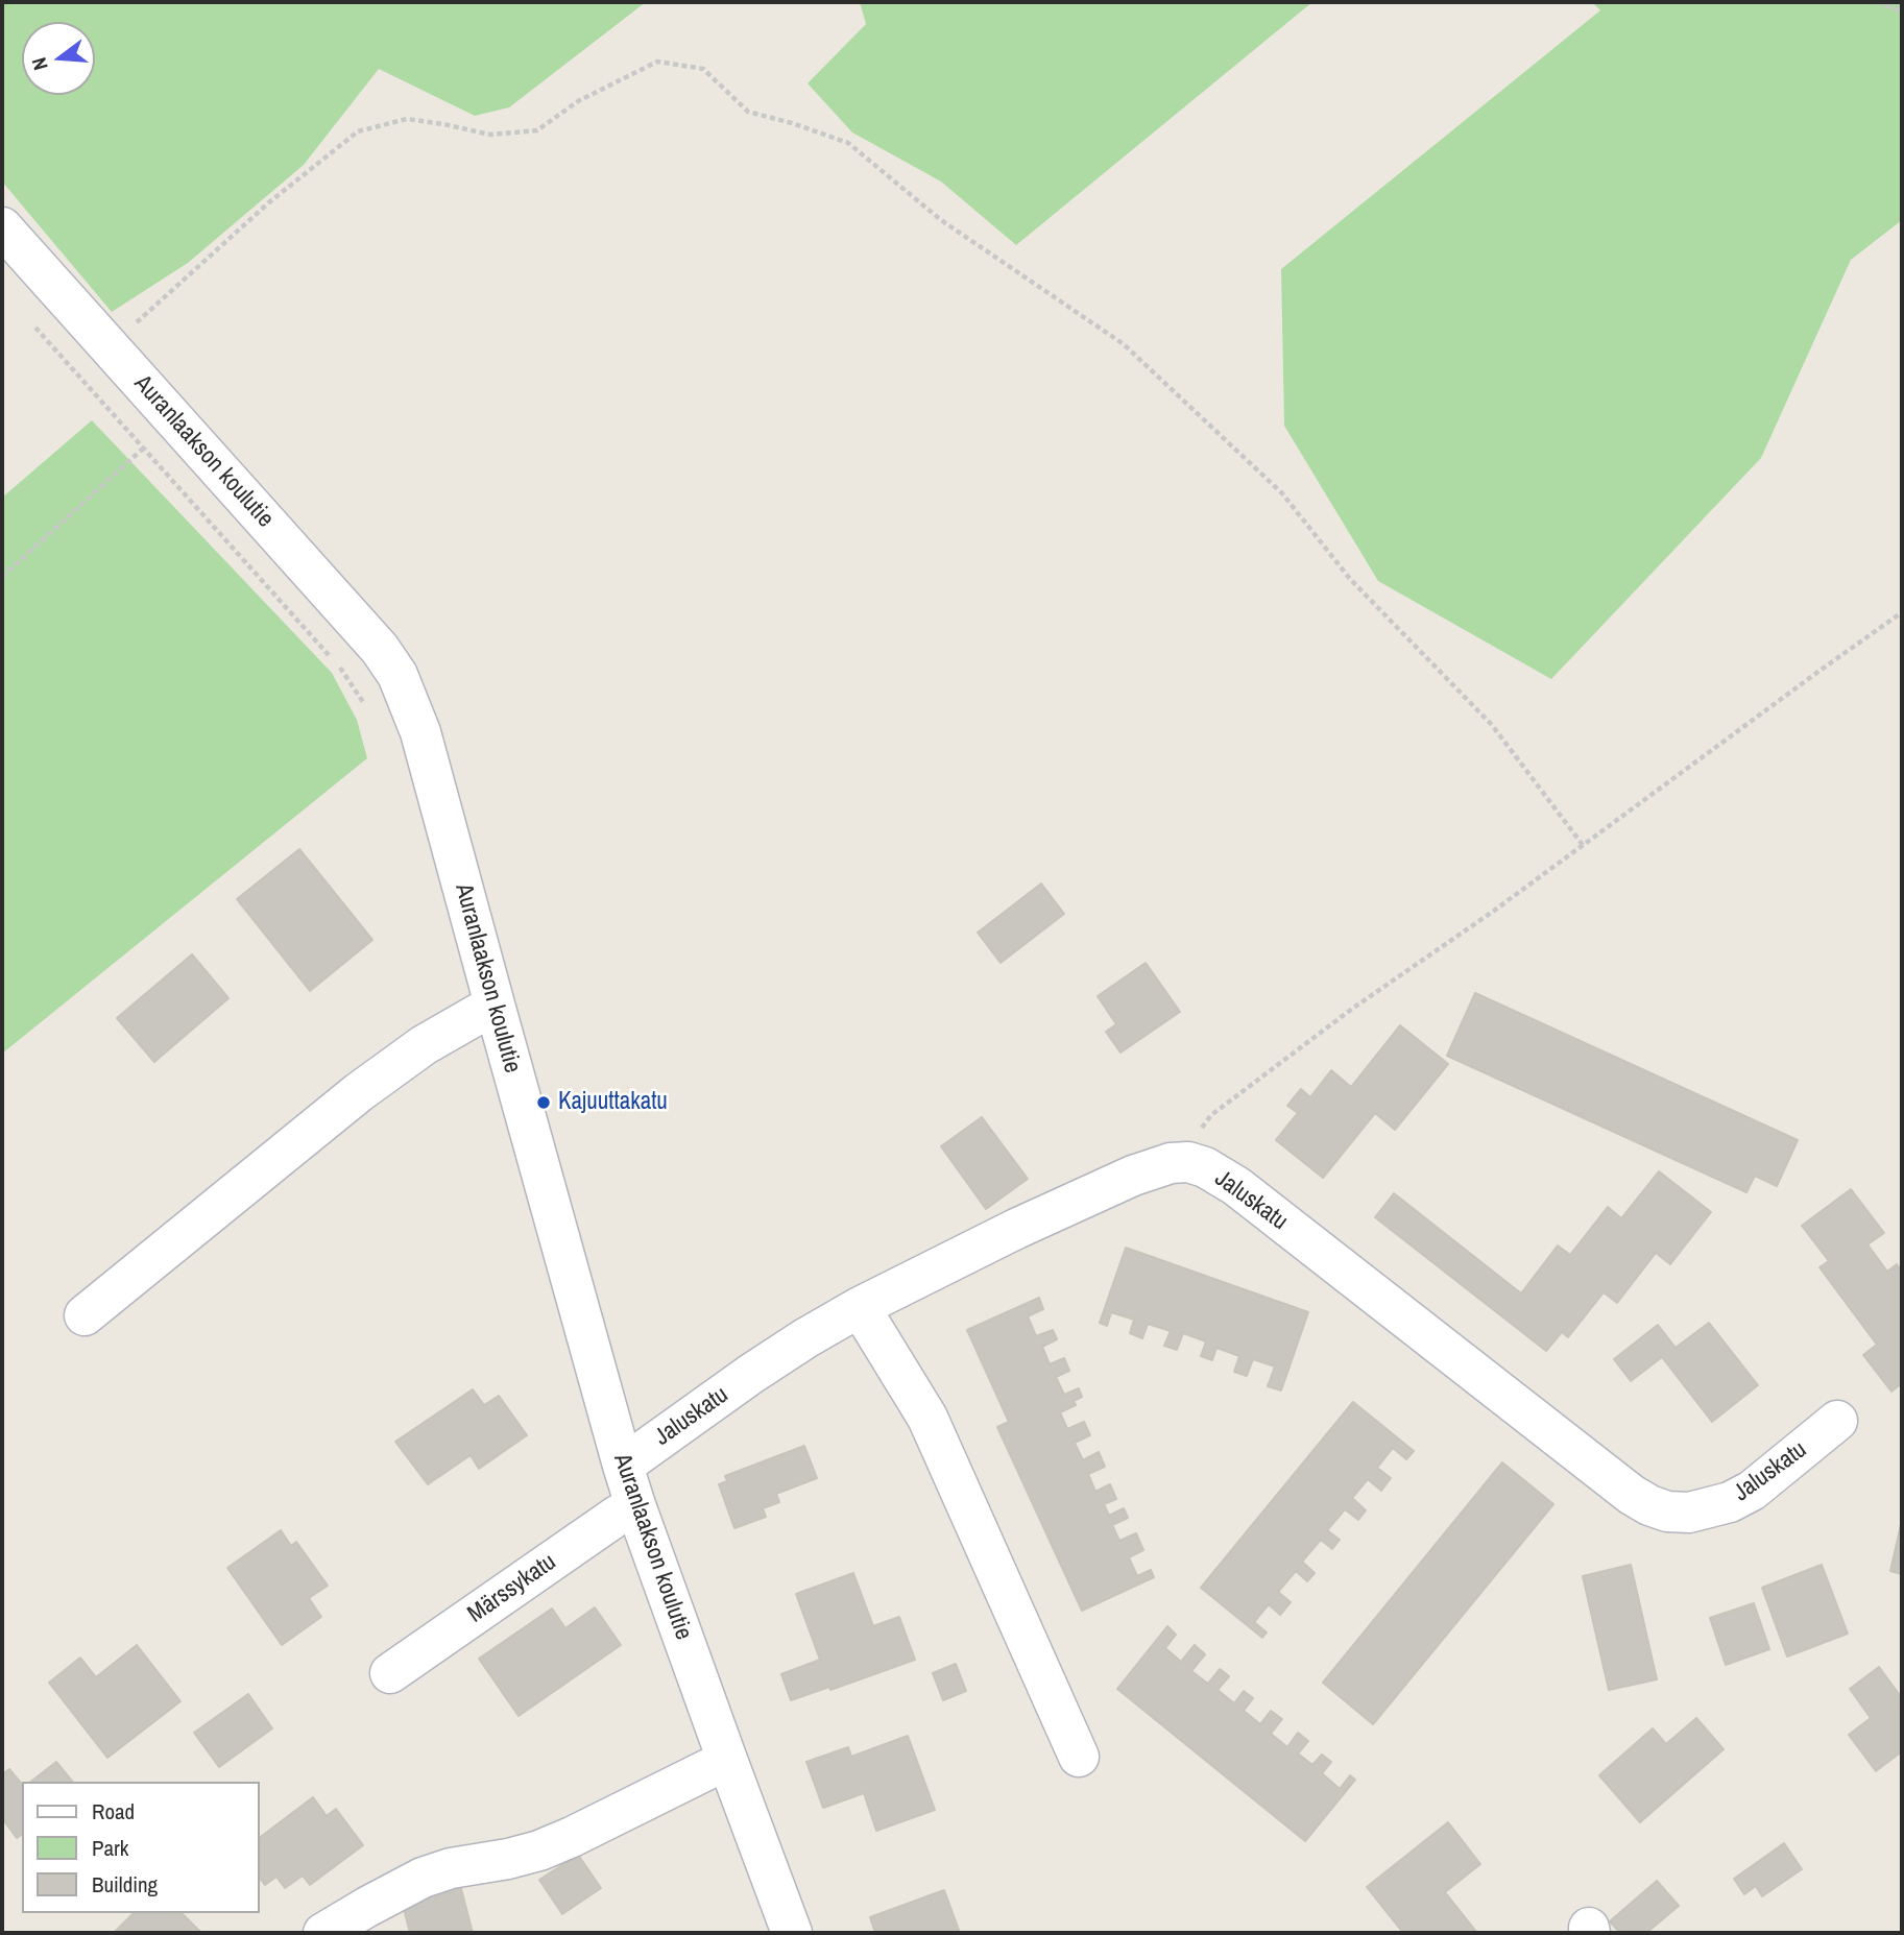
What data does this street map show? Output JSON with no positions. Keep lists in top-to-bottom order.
{
  "streets": {
    "street": ["Auranlaakson koulutie", "Jaluskatu", "Märssykatu"]
  },
  "crossings": [
    ["Auranlaakson koulutie", "Jaluskatu"],
    ["Auranlaakson koulutie", "Märssykatu"]
  ],
  "places": ["Kajuuttakatu"],
  "legend": ["Road", "Park", "Building"],
  "north": "left"
}
